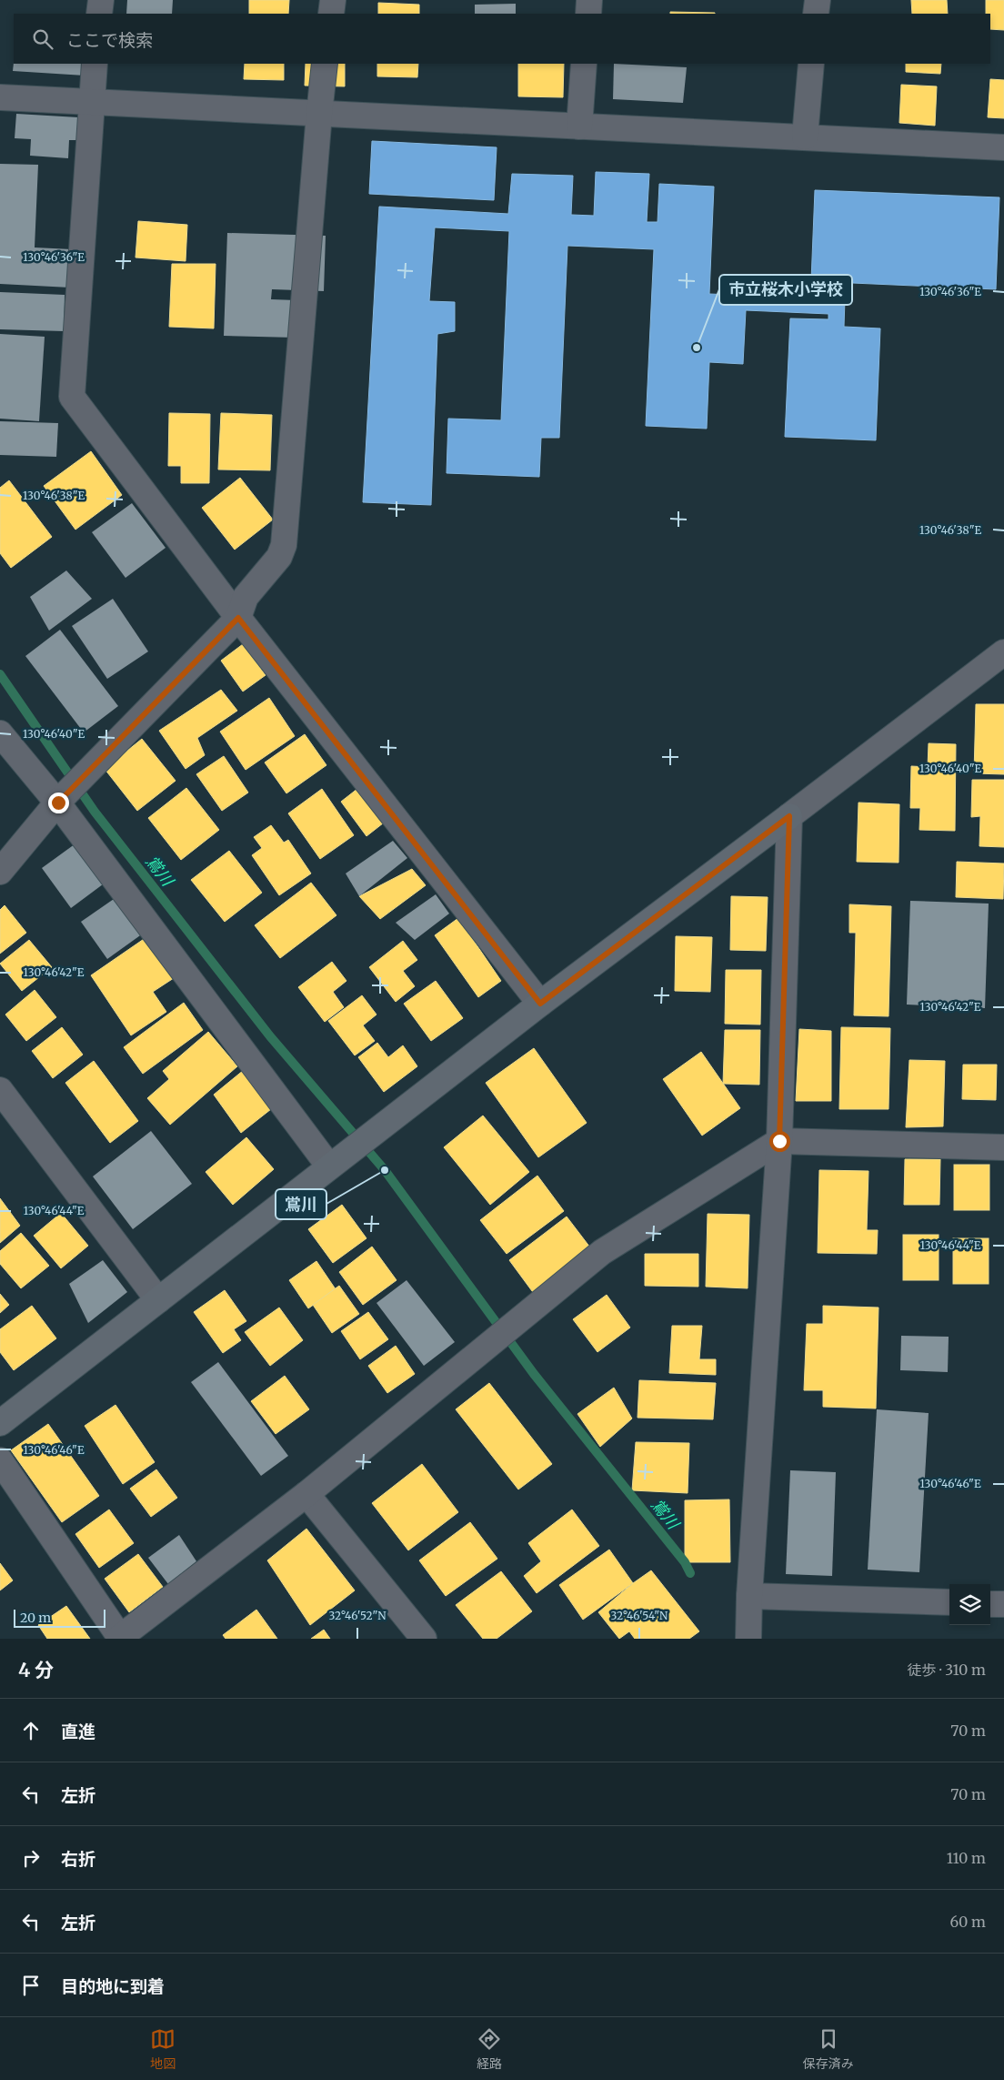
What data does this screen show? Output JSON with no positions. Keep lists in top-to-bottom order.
{
  "water": ["鴬川"],
  "places": ["市立桜木小学校", "鴬川"],
  "scale_bar": "20 m",
  "page": {
    "search": "ここで検索",
    "scale": "20 m",
    "heading": ["4 分", "徒歩 · 310 m"],
    "list": [
      ["直進", "70 m"],
      ["左折", "70 m"],
      ["右折", "110 m"],
      ["左折", "60 m"],
      "目的地に到着"
    ],
    "nav": ["地図", "経路", "保存済み"]
  },
  "coordinates": [
    "130°46'36\"E",
    "130°46'38\"E",
    "130°46'40\"E",
    "130°46'42\"E",
    "130°46'44\"E",
    "130°46'46\"E",
    "32°46'52\"N",
    "32°46'54\"N"
  ]
}
